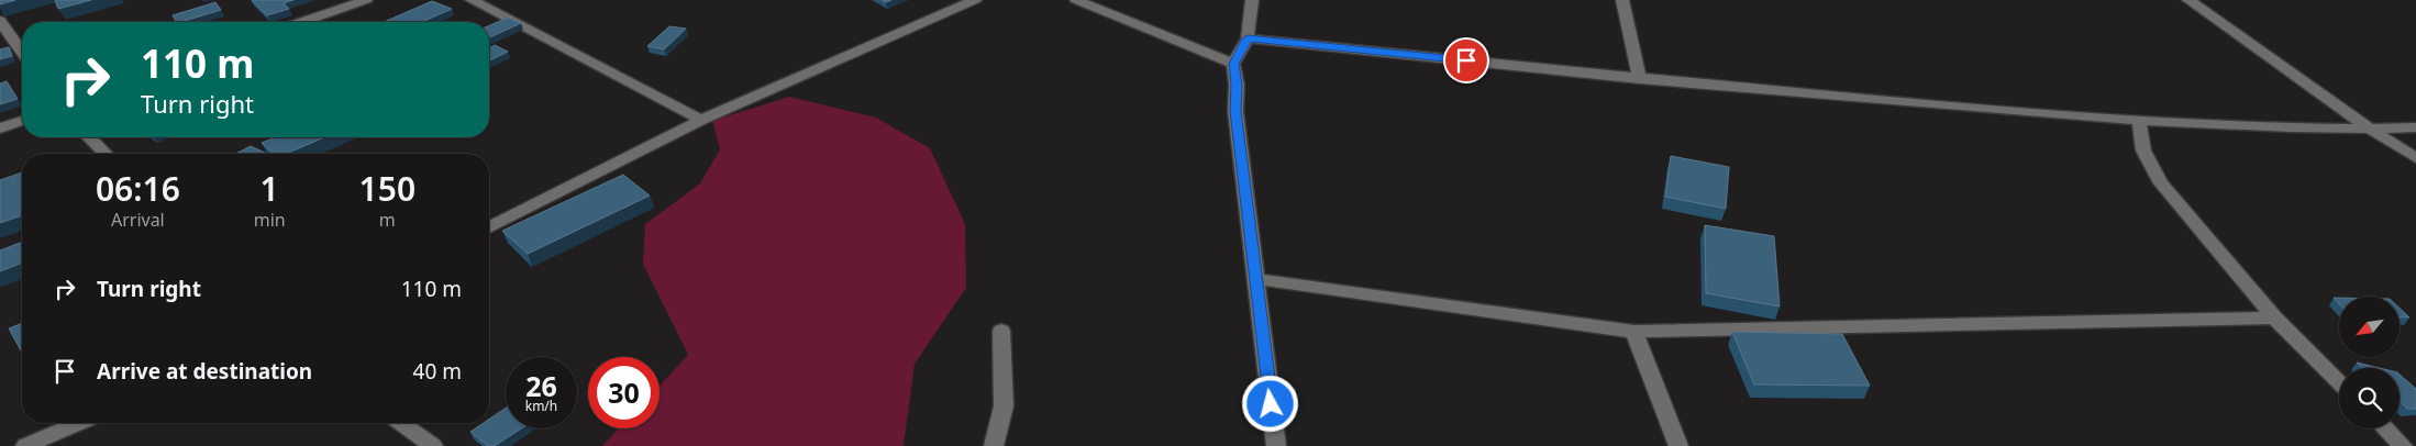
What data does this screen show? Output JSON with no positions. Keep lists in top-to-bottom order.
{
  "north": "bottom left",
  "page": {
    "turn": ["110 m", "Turn right"],
    "eta": [
      "06:16",
      "Arrival",
      "1",
      "min",
      "150",
      "m"
    ],
    "list": [
      {
        "name": "Turn right",
        "value": "110 m"
      },
      {
        "name": "Arrive at destination",
        "value": "40 m"
      }
    ],
    "speed": "26 km/h",
    "limit": "30"
  }
}
